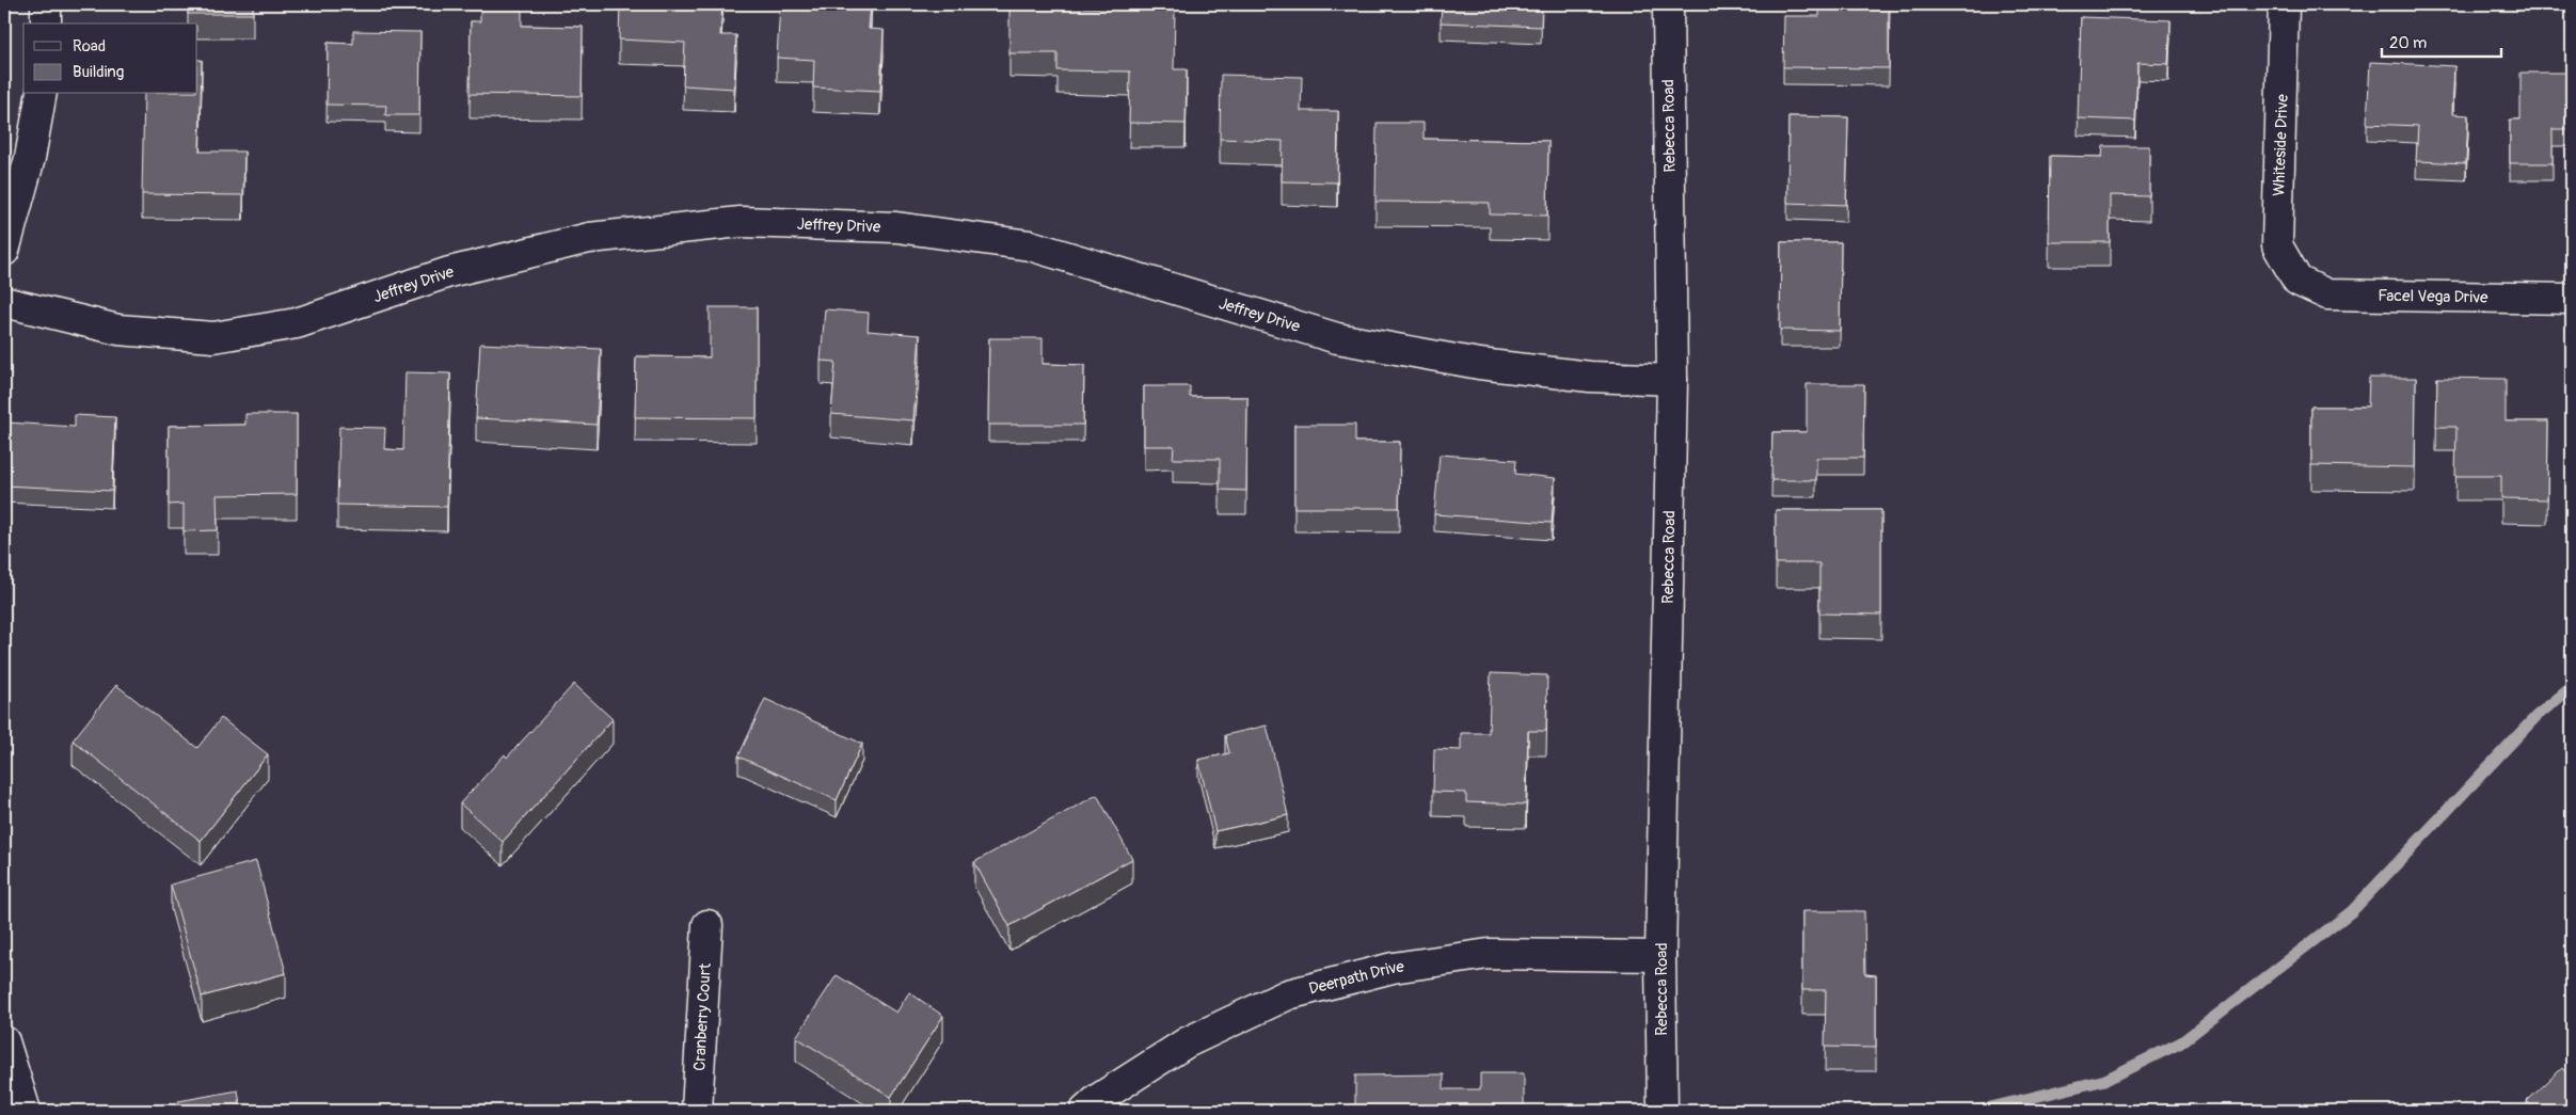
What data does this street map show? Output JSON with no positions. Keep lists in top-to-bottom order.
{
  "streets": {
    "street": [
      "Rebecca Road",
      "Whiteside Drive",
      "Jeffrey Drive",
      "Facel Vega Drive",
      "Deerpath Drive",
      "Cranberry Court"
    ]
  },
  "crossings": [
    ["Rebecca Road", "Jeffrey Drive"],
    ["Rebecca Road", "Deerpath Drive"],
    ["Whiteside Drive", "Facel Vega Drive"]
  ],
  "legend": ["Road", "Building"],
  "scale_bar": "20 m"
}
